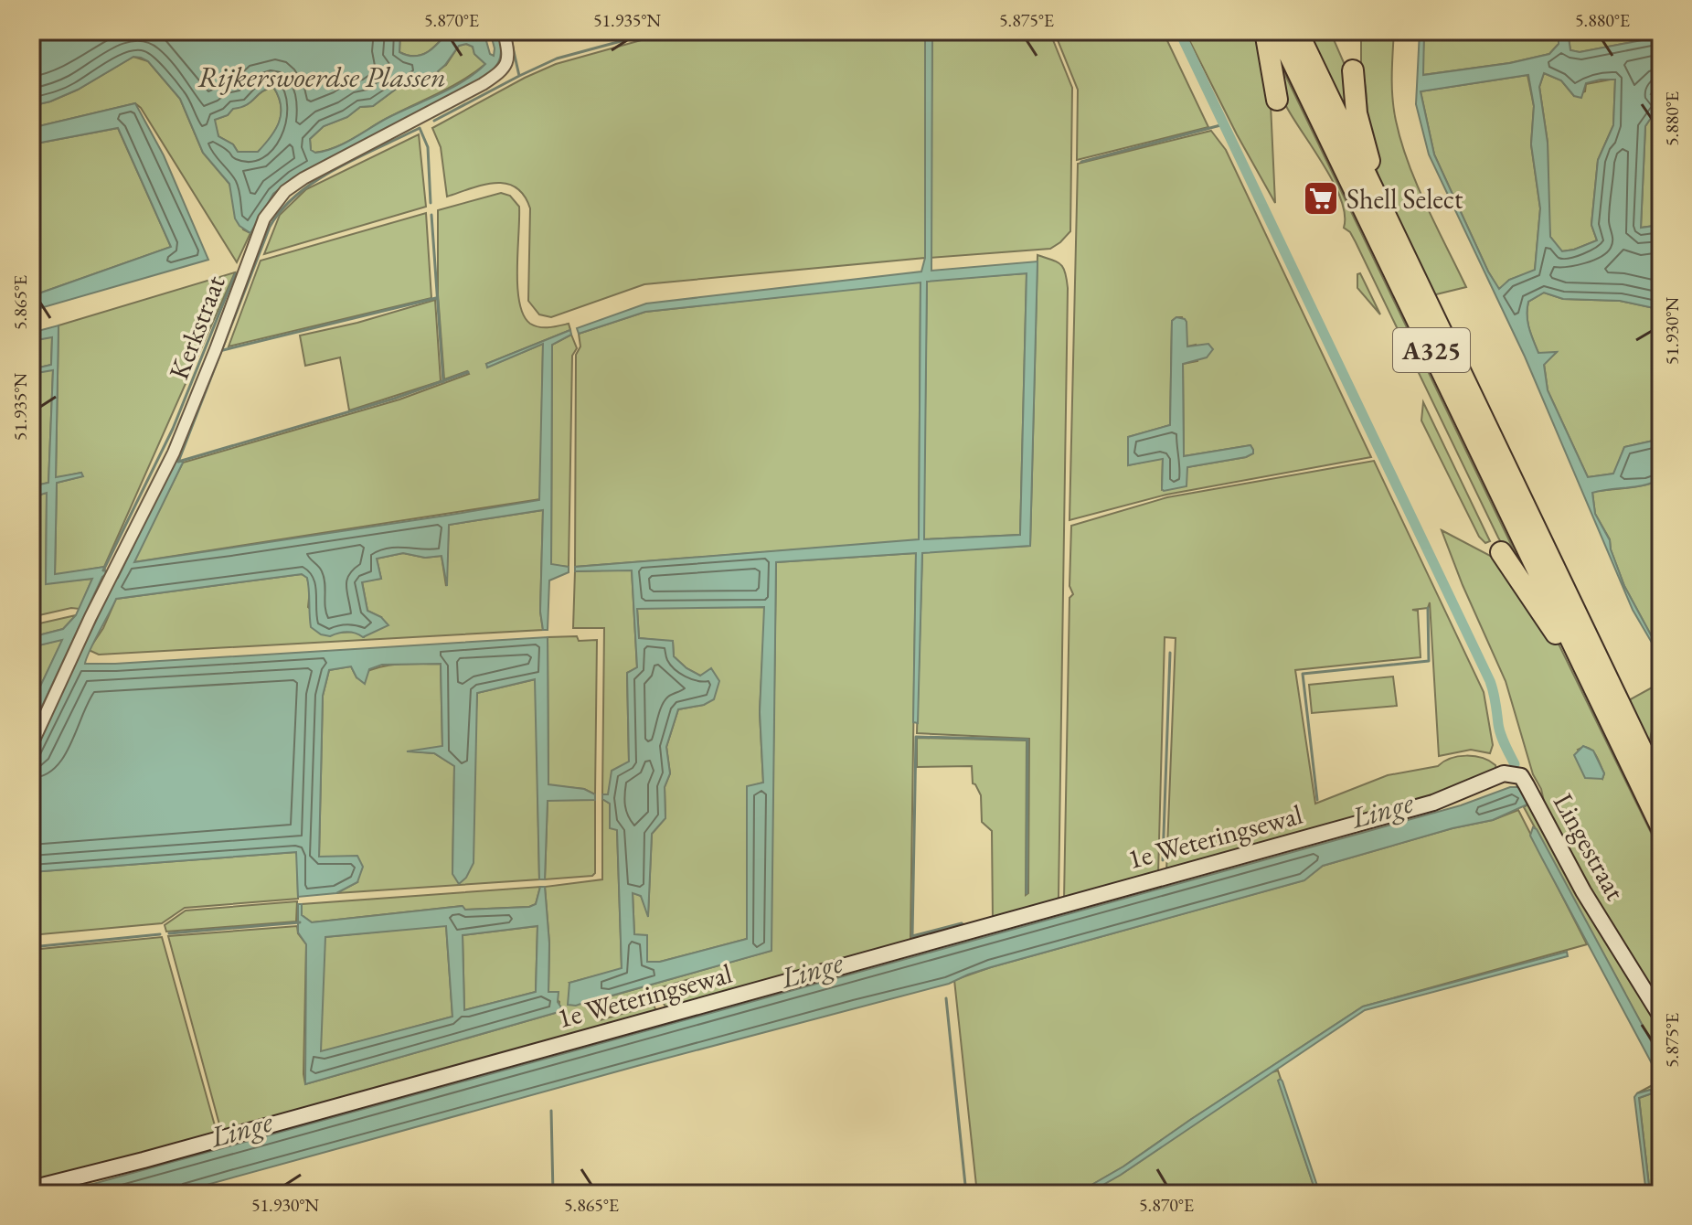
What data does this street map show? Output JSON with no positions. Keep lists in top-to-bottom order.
{
  "streets": {
    "highway": ["A325"],
    "street": ["Kerkstraat", "1e Weteringsewal", "Lingestraat"]
  },
  "crossings": [
    ["1e Weteringsewal", "Lingestraat"]
  ],
  "water": ["Rijkerswoerdse Plassen", "Linge"],
  "places": {
    "supermarket": ["Shell Select"]
  },
  "coordinates": [
    "5.870°E",
    "51.935°N",
    "5.875°E",
    "5.880°E",
    "5.865°E",
    "51.930°N"
  ]
}
